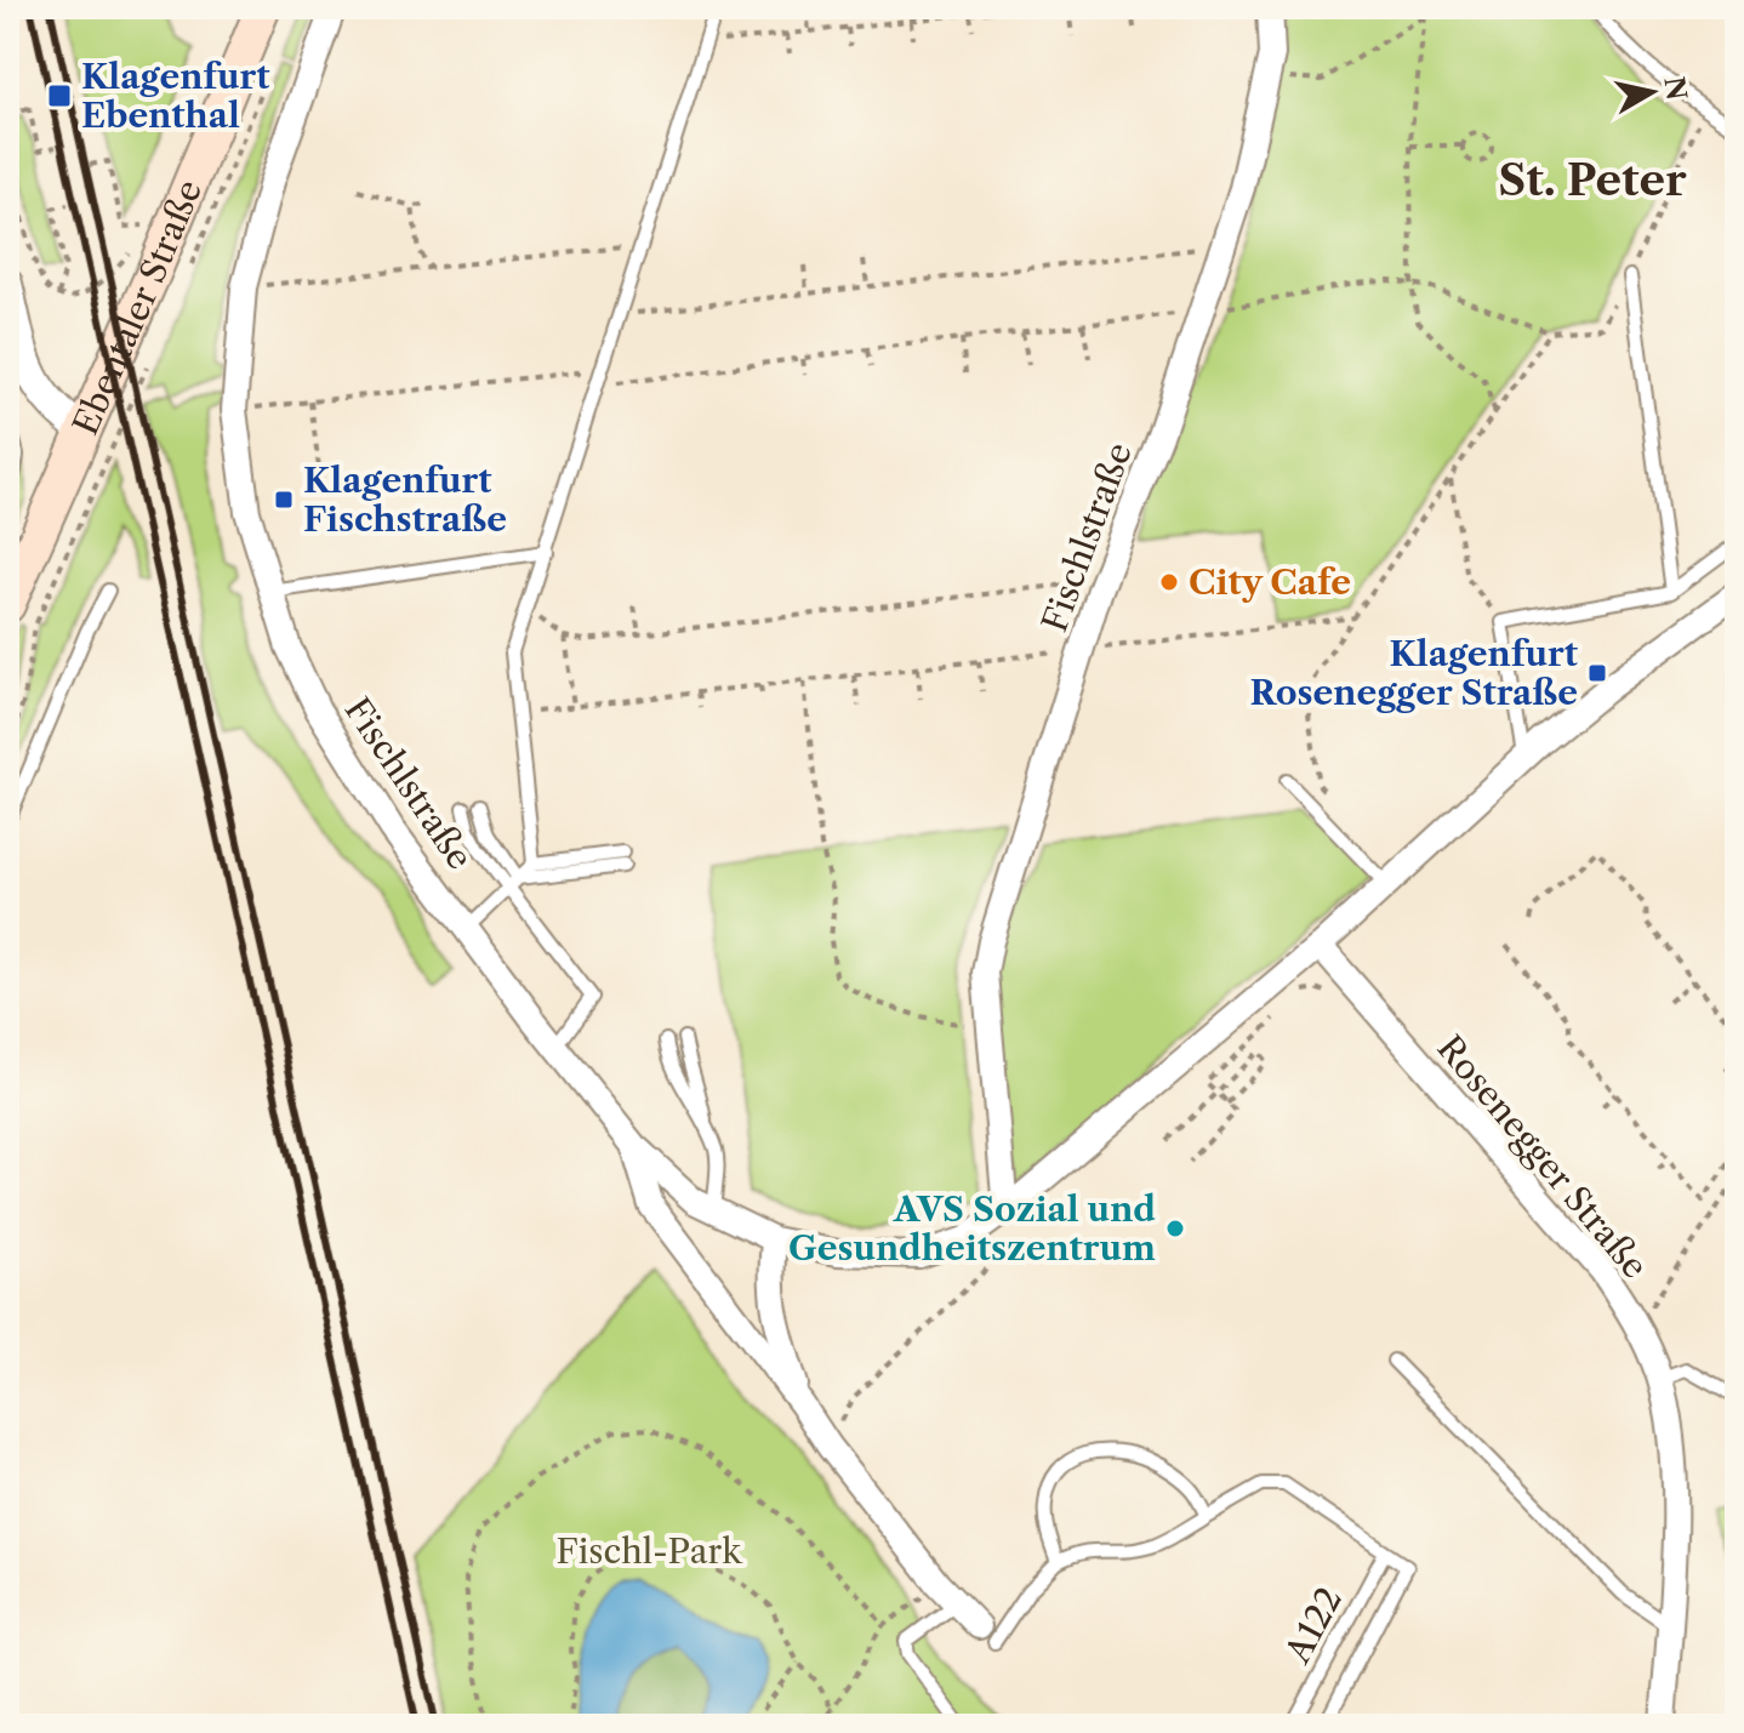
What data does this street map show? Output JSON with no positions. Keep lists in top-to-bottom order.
{
  "streets": {
    "main road": ["Ebentaler Straße"],
    "street": ["Fischlstraße", "Rosenegger Straße"],
    "lane": ["A122"]
  },
  "crossings": [
    ["Fischlstraße", "Rosenegger Straße"]
  ],
  "districts": ["St. Peter"],
  "parks": ["Fischl-Park"],
  "places": {
    "transit": ["Klagenfurt Ebenthal", "Klagenfurt Fischstraße", "Klagenfurt Rosenegger Straße"],
    "other": ["City Cafe", "AVS Sozial und Gesundheitszentrum"]
  },
  "north": "right"
}
